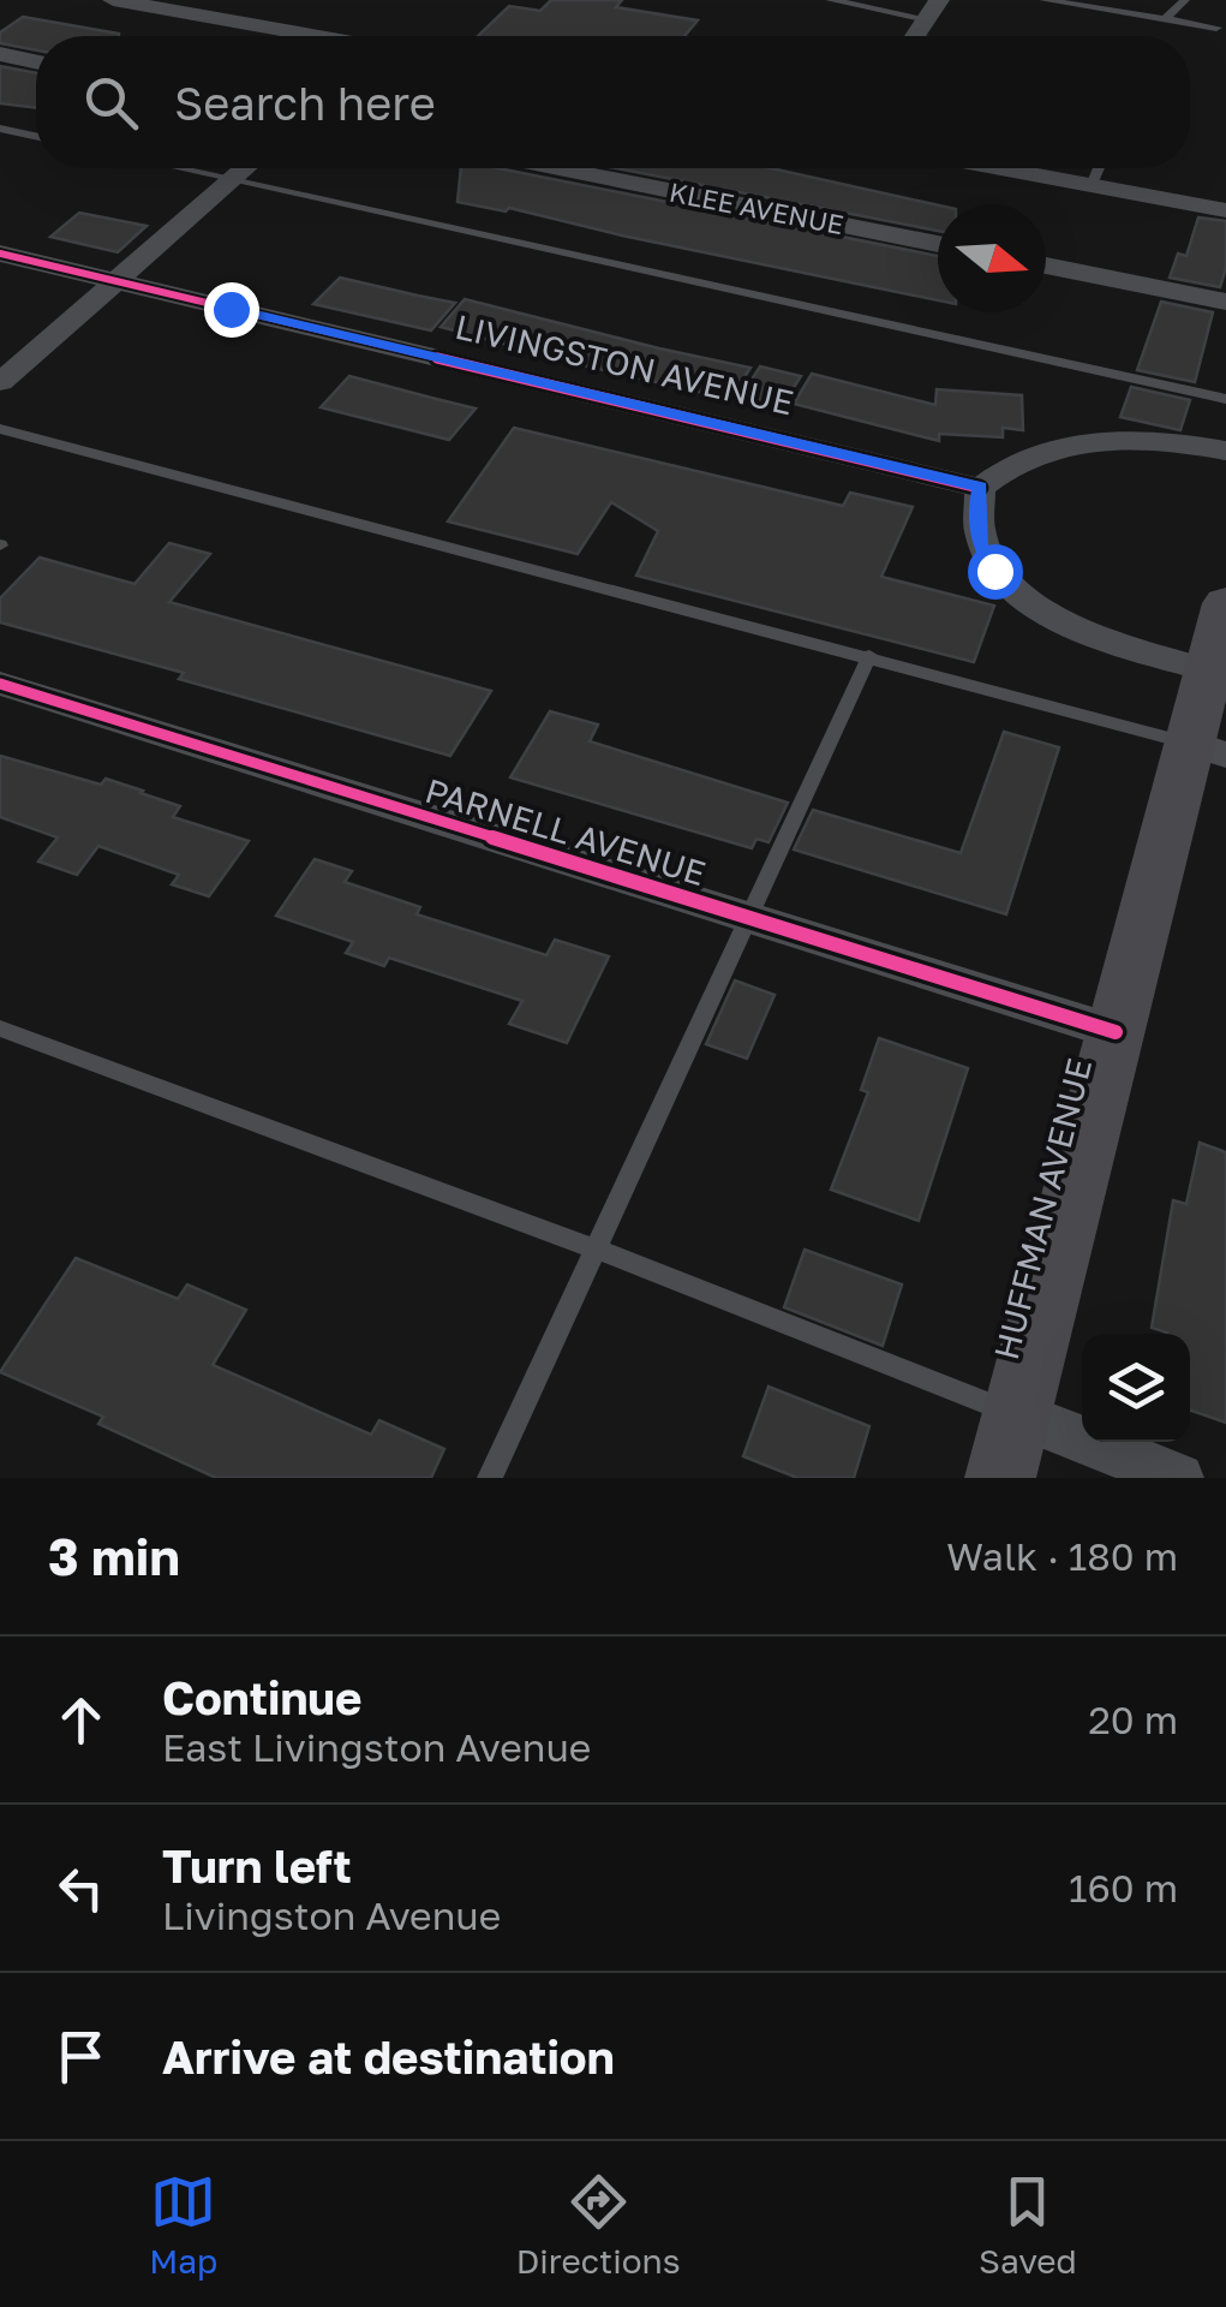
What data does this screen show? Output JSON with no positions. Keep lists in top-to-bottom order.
{
  "streets": {
    "street": [
      "KLEE AVENUE",
      "LIVINGSTON AVENUE",
      "PARNELL AVENUE",
      "HUFFMAN AVENUE"
    ]
  },
  "crossings": [
    ["PARNELL AVENUE", "HUFFMAN AVENUE"]
  ],
  "north": "right",
  "page": {
    "search": "Search here",
    "heading": ["3 min", "Walk · 180 m"],
    "list": [
      ["Continue", "East Livingston Avenue", "20 m"],
      ["Turn left", "Livingston Avenue", "160 m"],
      "Arrive at destination"
    ],
    "nav": ["Map", "Directions", "Saved"]
  }
}
